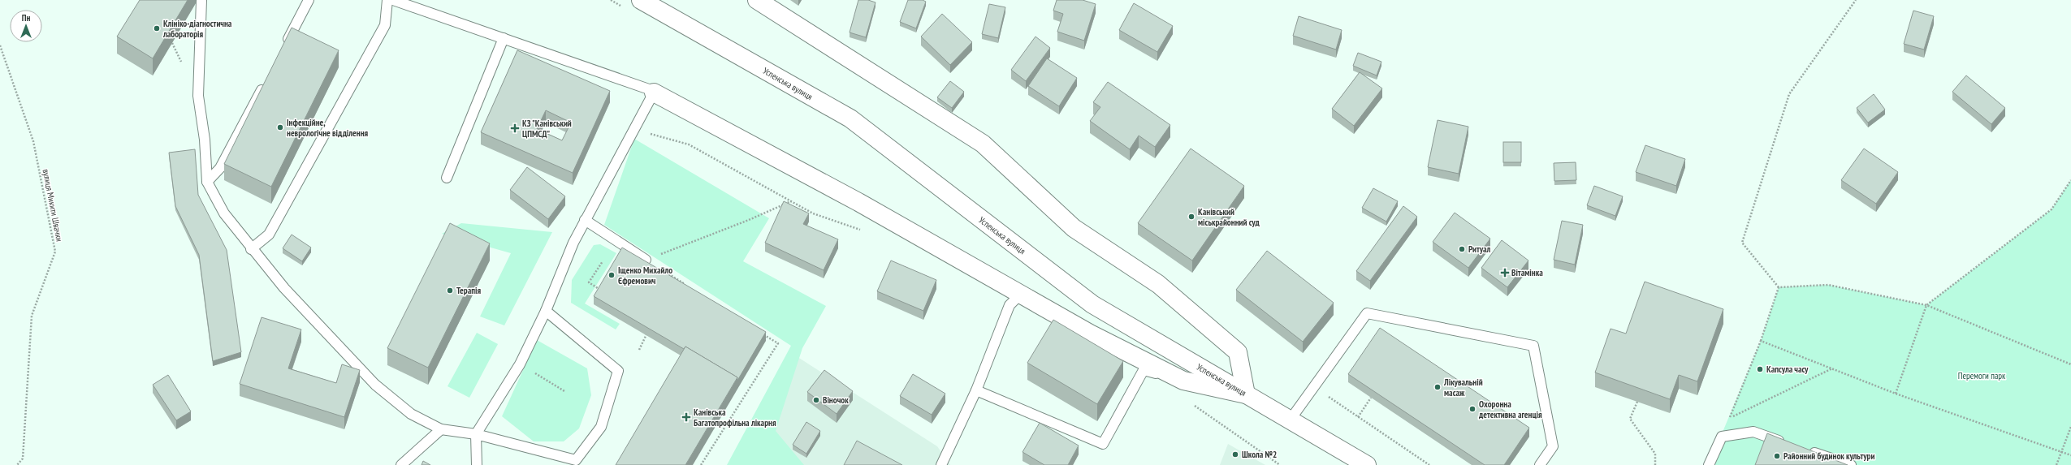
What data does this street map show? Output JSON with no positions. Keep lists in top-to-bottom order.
{
  "streets": {
    "street": ["Успенська вулиця"],
    "path": ["вулиця Микити Швачки"]
  },
  "parks": ["Перемоги парк"],
  "places": {
    "other": [
      "Клініко-діагностична лабораторія",
      "Інфекційне, неврологічне відділення",
      "Канівський міськрайонний суд",
      "Ритуал",
      "Іщенко Михайло Єфремович",
      "Терапія",
      "Капсула часу",
      "Лікувальній масаж",
      "Віночок",
      "Охоронна детективна агенція",
      "Школа №2",
      "Районний будинок культури"
    ],
    "health": ["КЗ \"Канівський ЦПМСД\"", "Вітамінка", "Канівська Багатопрофільна лікарня"]
  },
  "north": "top"
}
